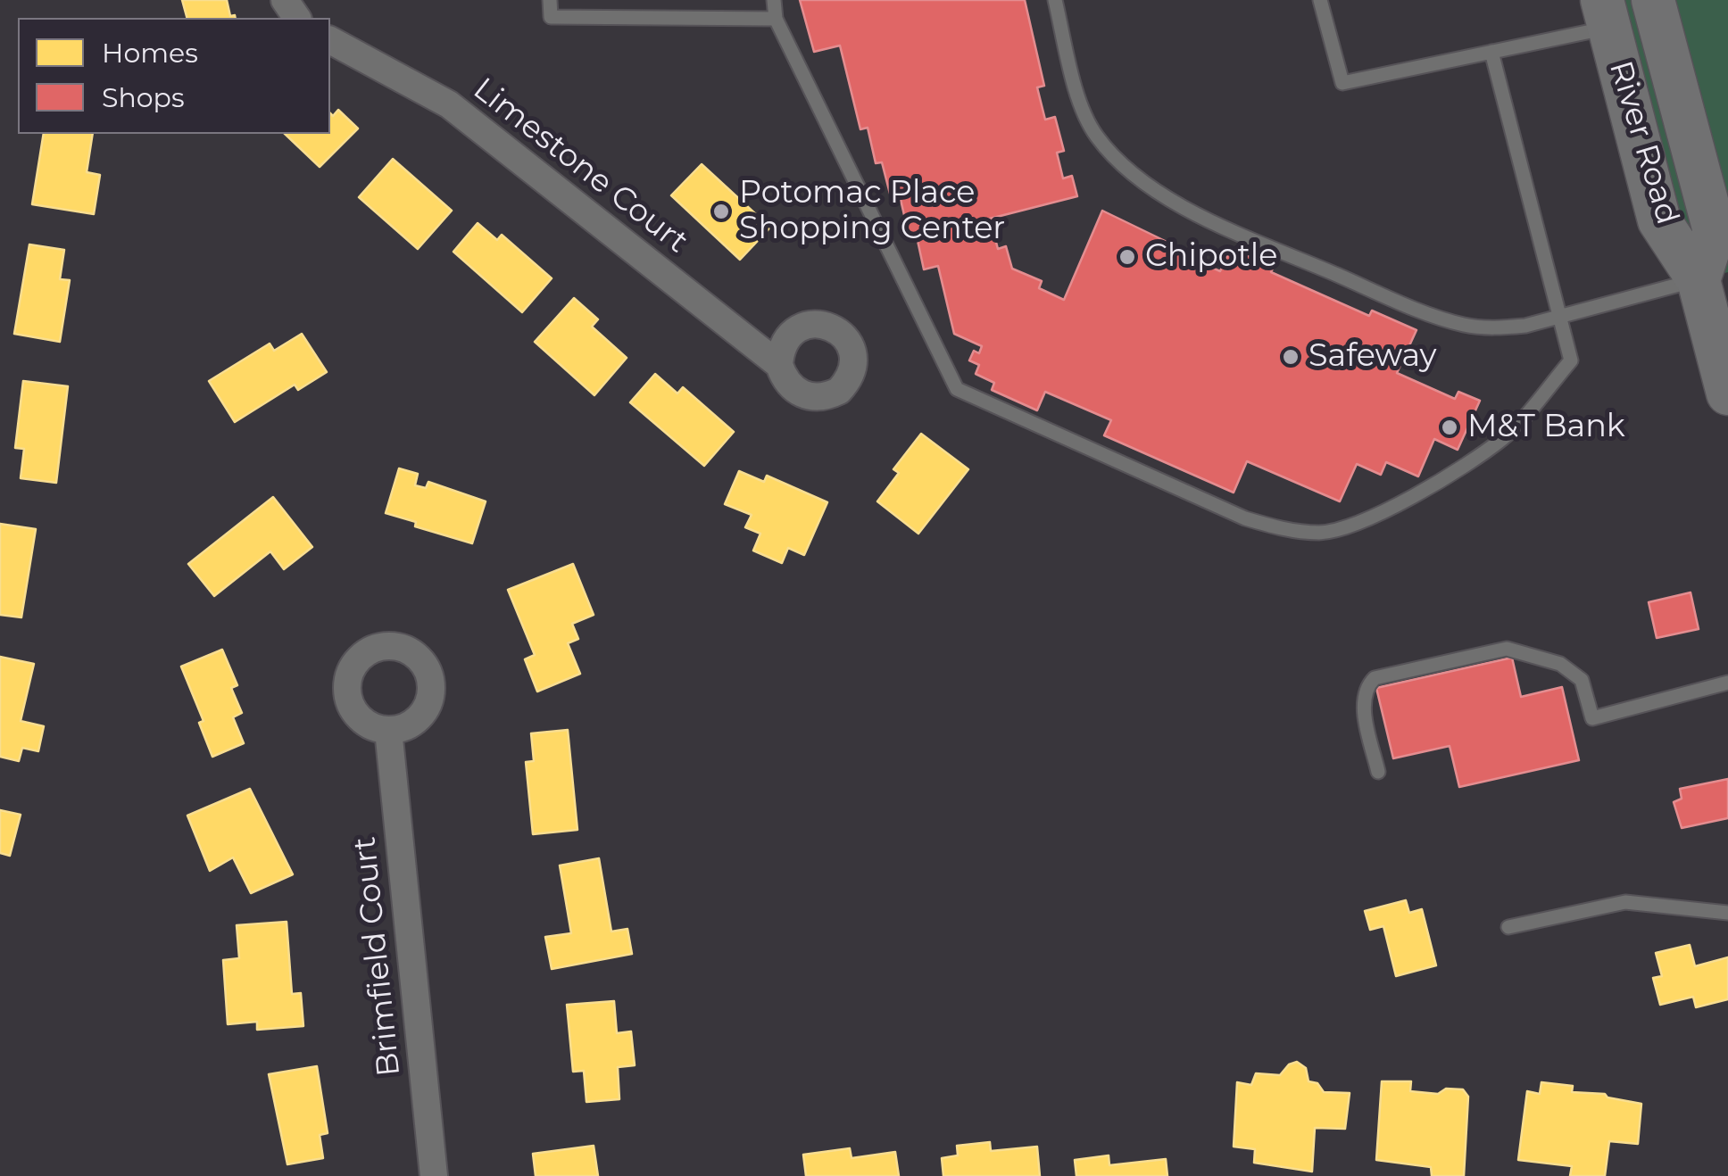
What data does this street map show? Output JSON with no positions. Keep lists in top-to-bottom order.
{
  "streets": {
    "main road": ["River Road"],
    "street": ["Limestone Court", "Brimfield Court"]
  },
  "places": [
    "Potomac Place Shopping Center",
    "Chipotle",
    "Safeway",
    "M&T Bank"
  ],
  "legend": ["Homes", "Shops"]
}
